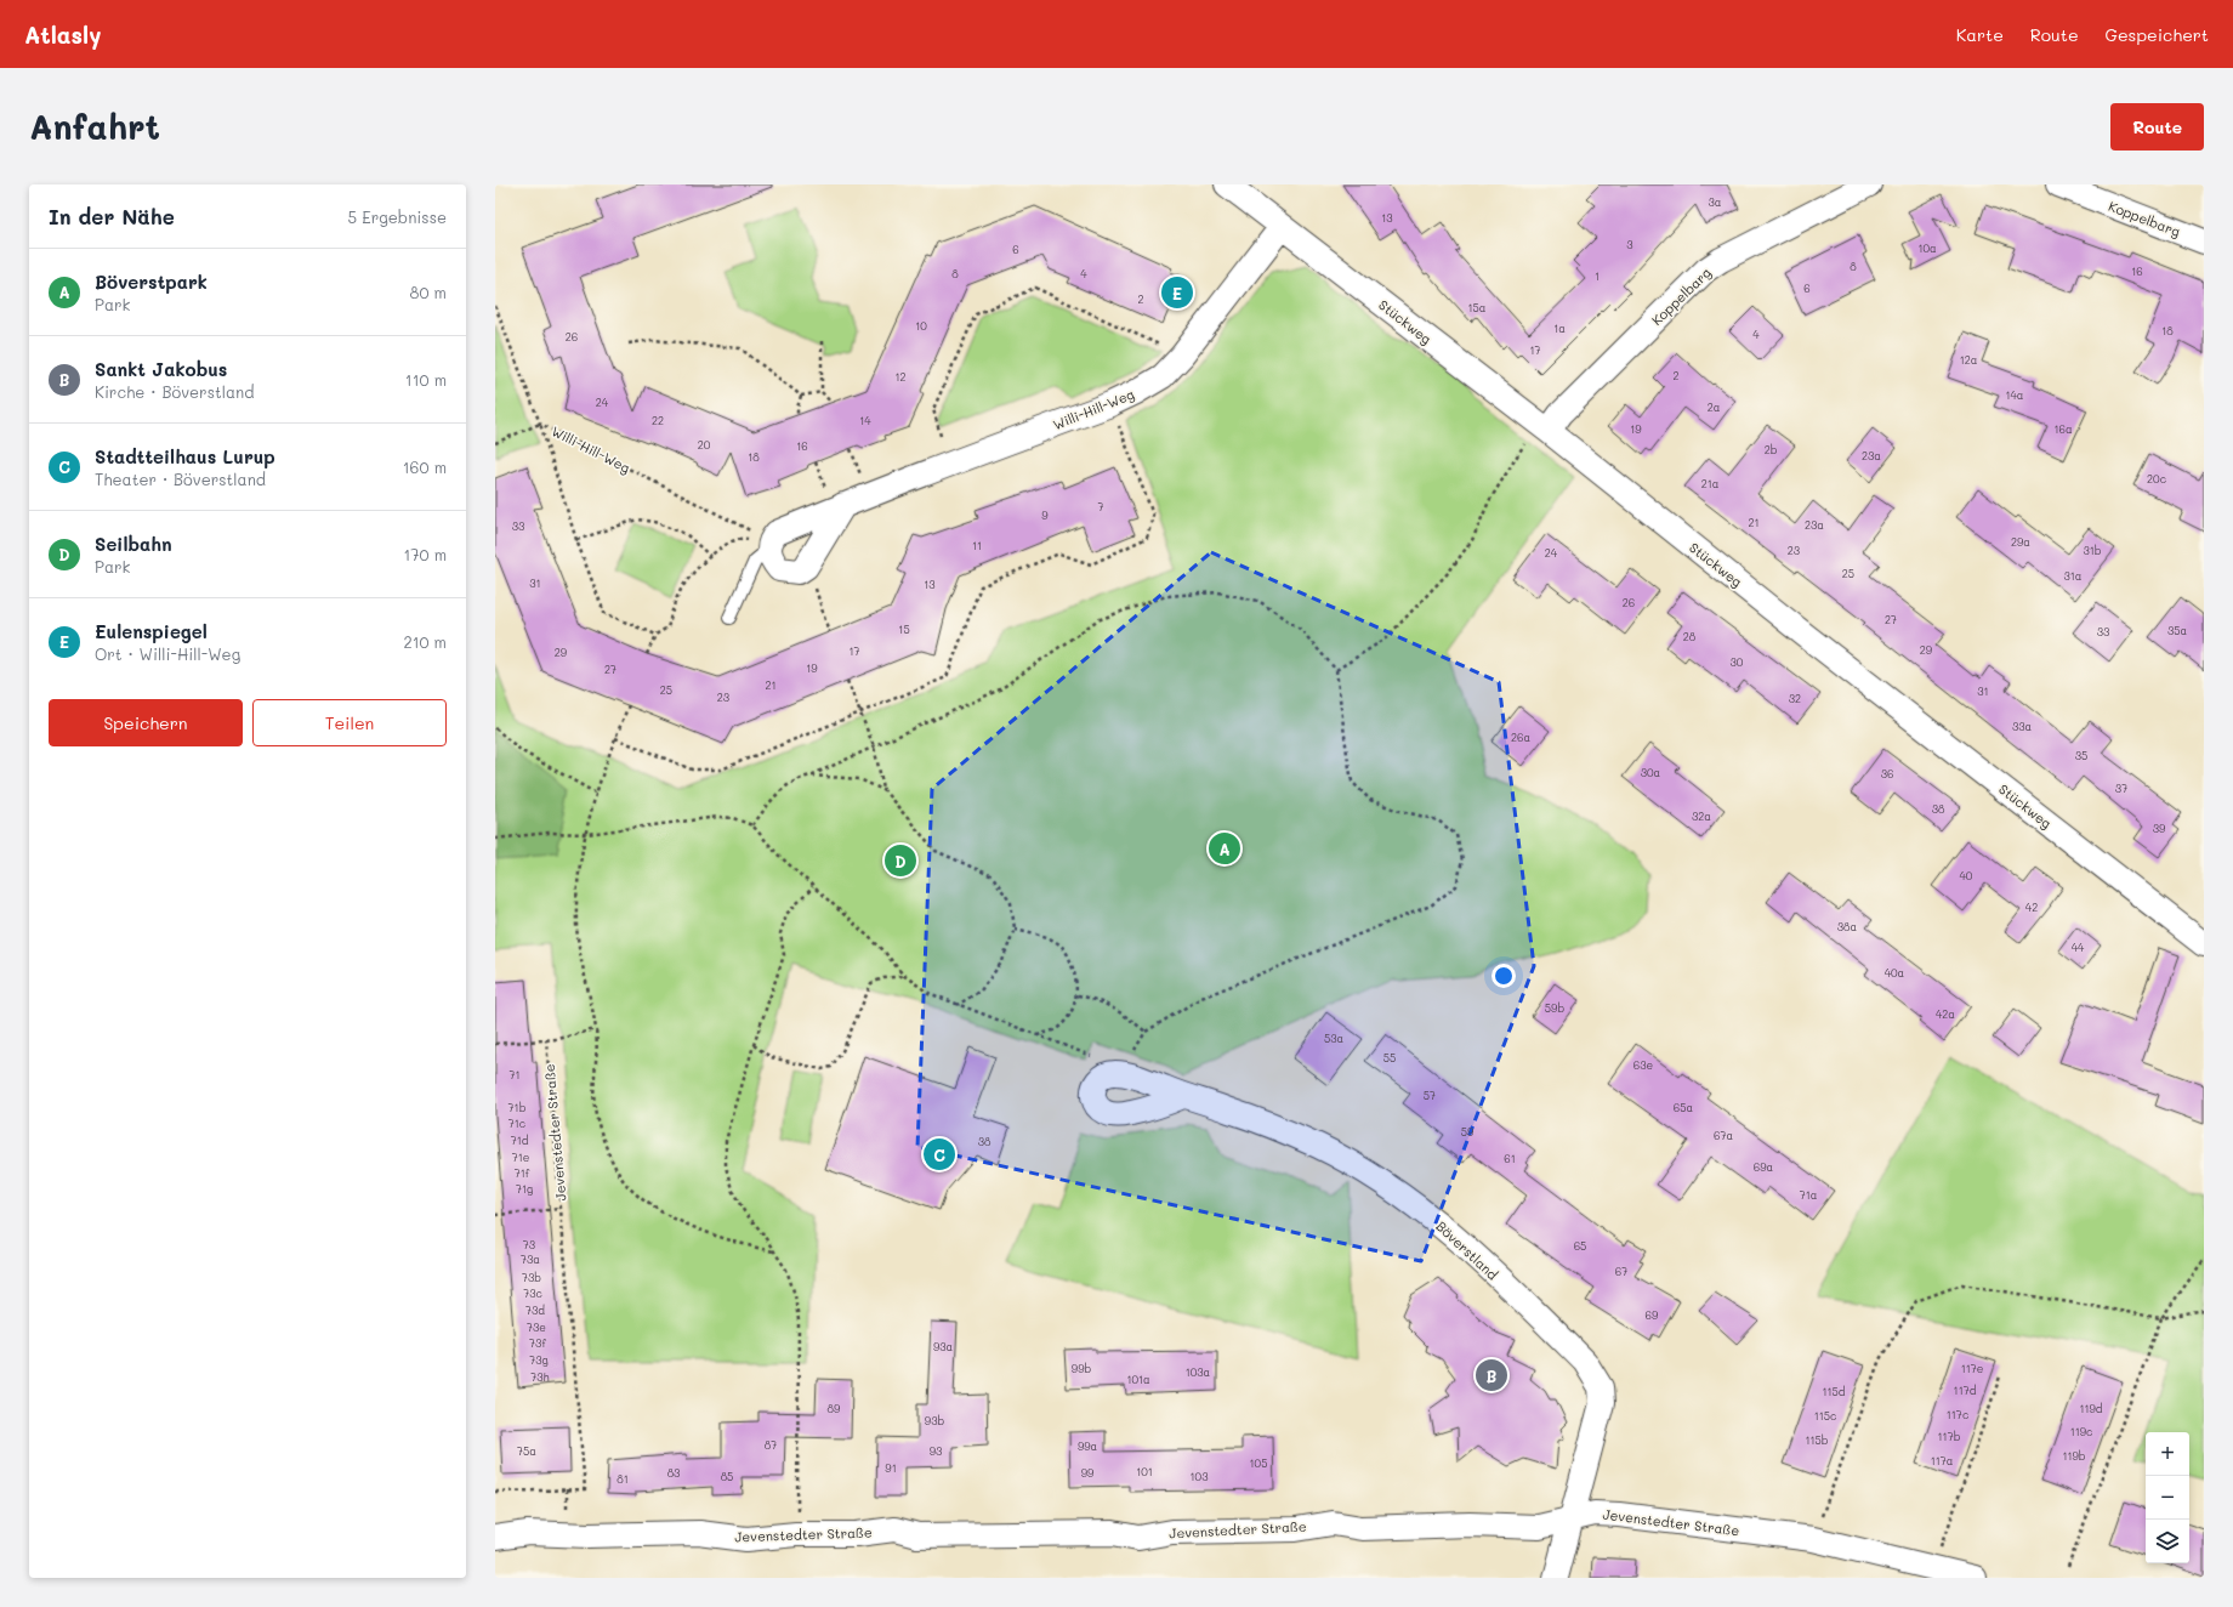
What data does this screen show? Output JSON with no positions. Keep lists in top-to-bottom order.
{
  "streets": {
    "street": [
      "Koppelbarg",
      "Stückweg",
      "Willi-Hill-Weg",
      "Jevenstedter Straße",
      "Böverstland"
    ]
  },
  "crossings": [
    ["Koppelbarg", "Stückweg"],
    ["Stückweg", "Willi-Hill-Weg"],
    ["Jevenstedter Straße", "Böverstland"]
  ],
  "house_numbers": [
    "3a",
    "13",
    "3",
    "10a",
    "6",
    "8",
    "16",
    "8",
    "4",
    "1",
    "6",
    "2",
    "15a",
    "10",
    "1a",
    "18",
    "4",
    "26",
    "17",
    "12a",
    "2",
    "12",
    "14a",
    "24",
    "2a",
    "22",
    "14",
    "19",
    "16a",
    "20",
    "16",
    "2b",
    "23a",
    "18",
    "20c",
    "21a",
    "7",
    "9",
    "21",
    "23a",
    "33",
    "29a",
    "11",
    "23",
    "31b",
    "24",
    "25",
    "31a",
    "31",
    "13",
    "26",
    "27",
    "15",
    "35a",
    "33",
    "28",
    "29",
    "17",
    "29",
    "30",
    "19",
    "27",
    "21",
    "25",
    "31",
    "23",
    "32",
    "33a",
    "26a",
    "35",
    "30a",
    "36",
    "37",
    "38",
    "32a",
    "39",
    "40",
    "42",
    "38a",
    "44",
    "40a",
    "59b",
    "42a",
    "53a",
    "55",
    "63e",
    "71",
    "57",
    "71b",
    "65a",
    "71c",
    "59",
    "67a",
    "71d",
    "38",
    "71e",
    "61",
    "69a",
    "71f",
    "71g",
    "71a",
    "73",
    "65",
    "73a",
    "67",
    "73b",
    "73c",
    "73d",
    "69",
    "73e",
    "73f",
    "93a",
    "73g",
    "99b",
    "117e",
    "103a",
    "73h",
    "101a",
    "117d",
    "115d",
    "89",
    "119d",
    "117c",
    "115c",
    "93b",
    "119c",
    "117b",
    "115b",
    "87",
    "99a",
    "75a",
    "93",
    "119b",
    "117a",
    "105",
    "91",
    "101",
    "83",
    "99",
    "85",
    "103",
    "81"
  ],
  "page": {
    "header": "Atlasly",
    "nav": ["Karte", "Route", "Gespeichert"],
    "buttons": [
      "Route",
      ["Speichern", "Teilen"]
    ],
    "title": "Anfahrt",
    "heading": ["In der Nähe", "5 Ergebnisse"],
    "list": [
      {
        "mark": "A",
        "name": "Böverstpark",
        "note": "Park",
        "value": "80 m"
      },
      {
        "mark": "B",
        "name": "Sankt Jakobus",
        "note": "Kirche · Böverstland",
        "value": "110 m"
      },
      {
        "mark": "C",
        "name": "Stadtteilhaus Lurup",
        "note": "Theater · Böverstland",
        "value": "160 m"
      },
      {
        "mark": "D",
        "name": "Seilbahn",
        "note": "Park",
        "value": "170 m"
      },
      {
        "mark": "E",
        "name": "Eulenspiegel",
        "note": "Ort · Willi-Hill-Weg",
        "value": "210 m"
      }
    ],
    "pins": [
      "E",
      "A",
      "D",
      "C",
      "B"
    ],
    "map_buttons": ["+", "−"]
  }
}
